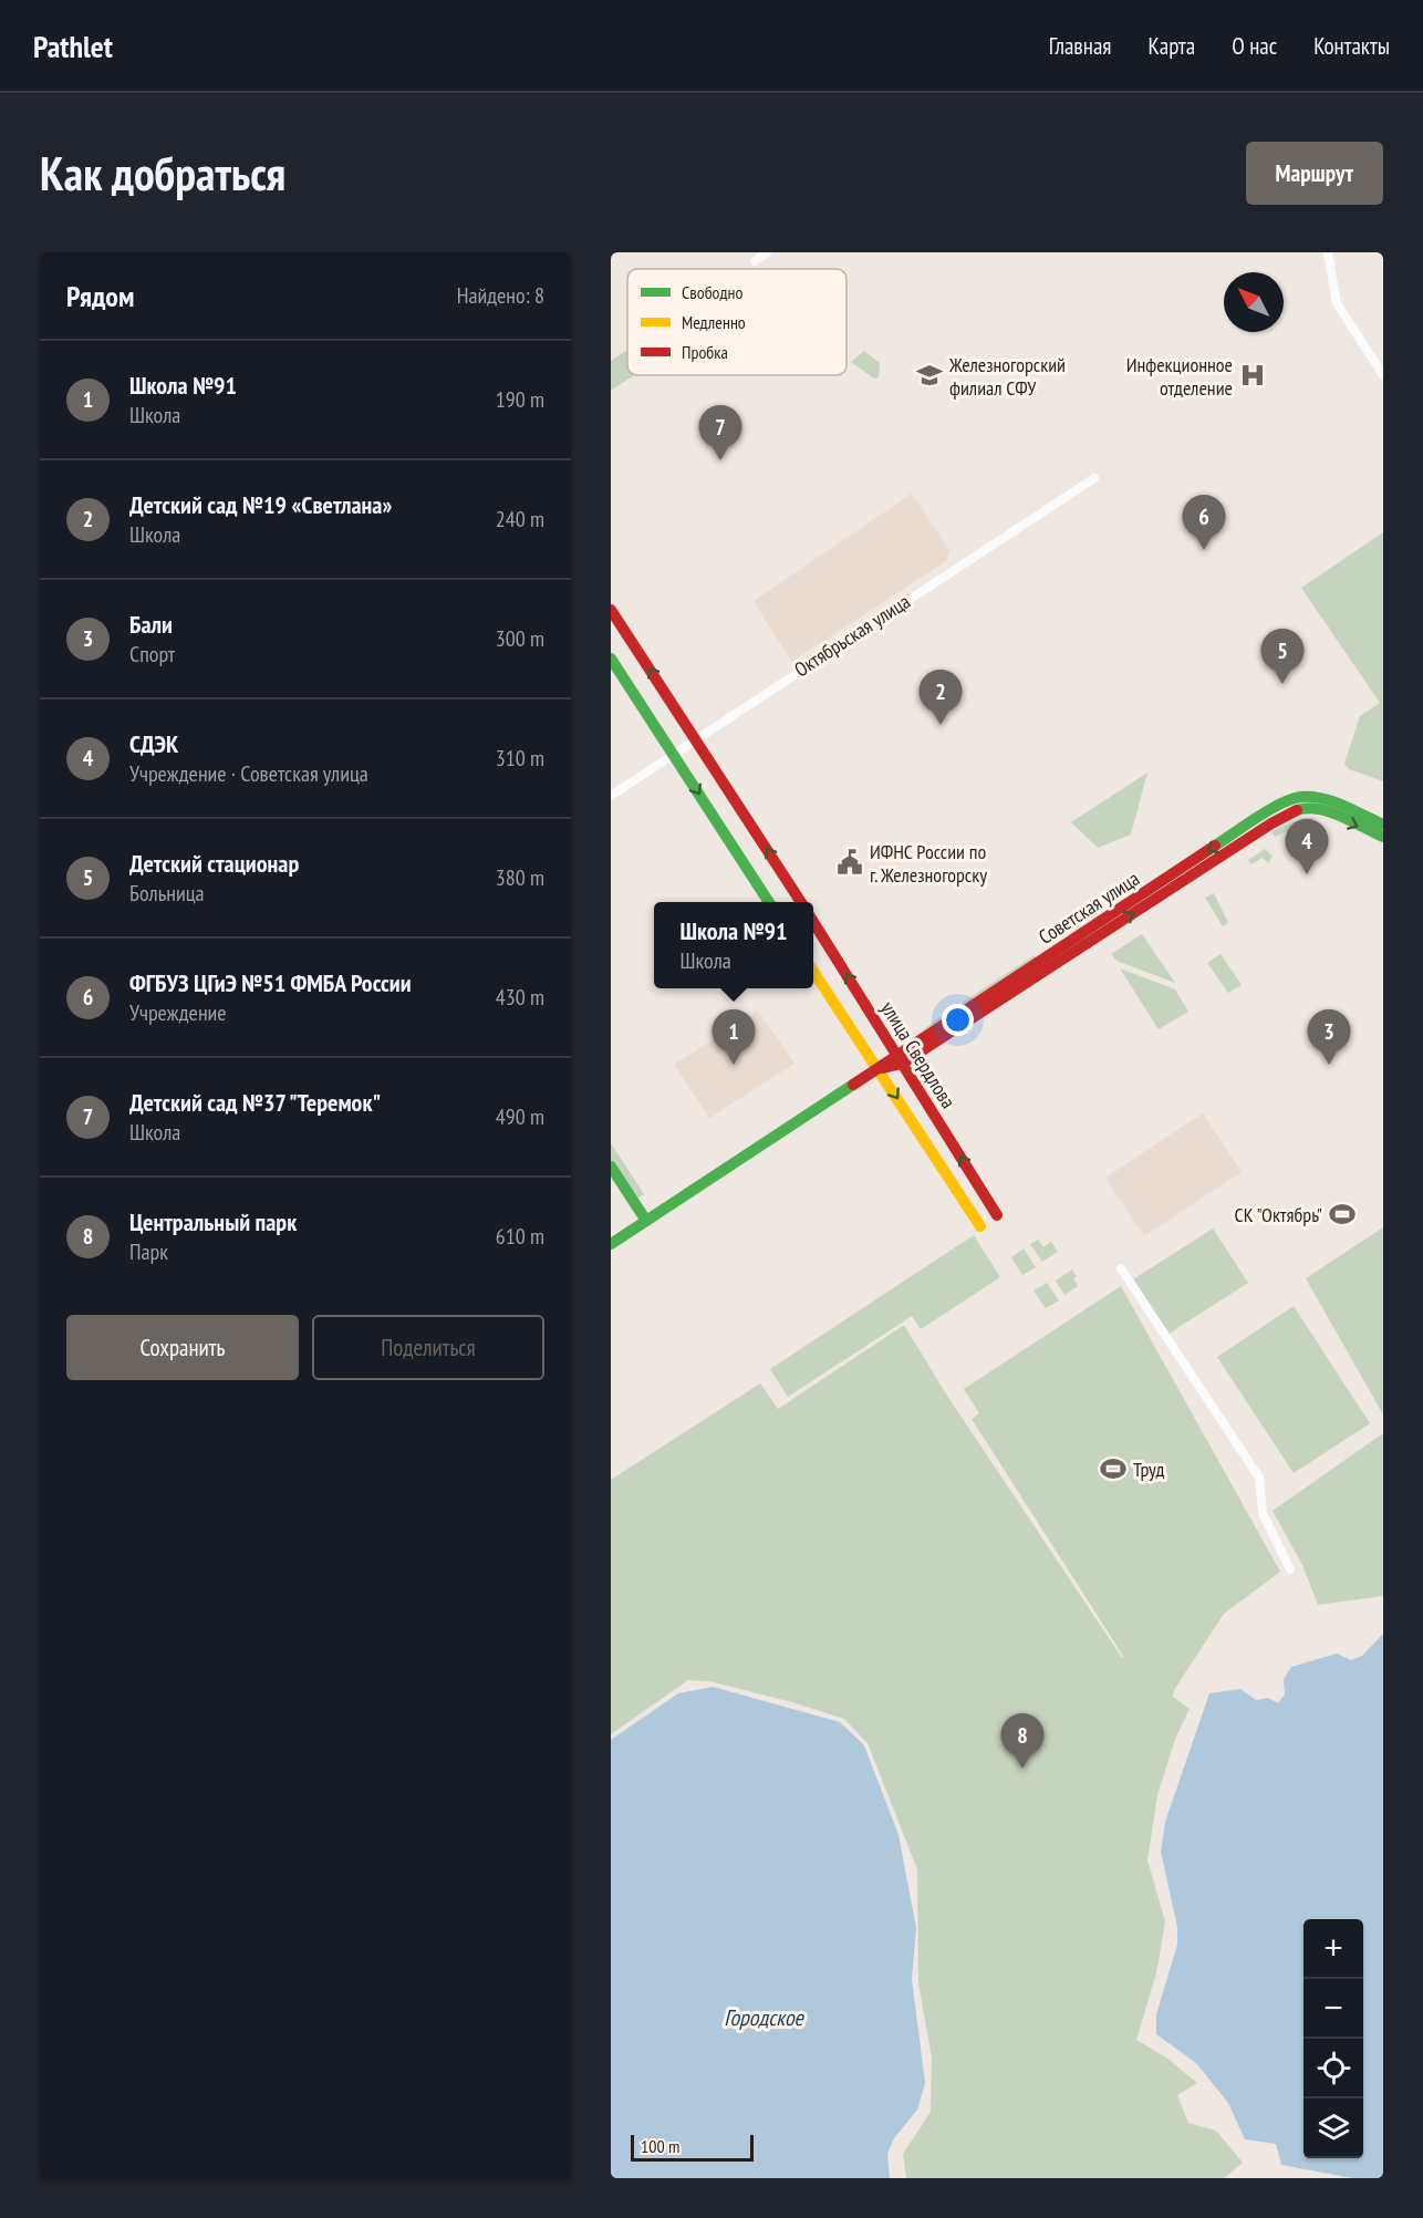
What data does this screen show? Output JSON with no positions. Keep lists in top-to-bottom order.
{
  "streets": {
    "street": ["Октябрьская улица", "Советская улица", "улица Свердлова"]
  },
  "crossings": [
    ["Советская улица", "улица Свердлова"]
  ],
  "water": ["Городское"],
  "places": {
    "school or university": ["Железногорский филиал СФУ"],
    "hospital": ["Инфекционное отделение"],
    "public building": ["ИФНС России по г. Железногорску"],
    "sports": ["СК \"Октябрь\"", "Труд"]
  },
  "legend": ["Свободно", "Медленно", "Пробка"],
  "scale_bar": "100 m",
  "north": "top left",
  "page": {
    "header": "Pathlet",
    "nav": [
      "Главная",
      "Карта",
      "О нас",
      "Контакты"
    ],
    "buttons": [
      "Маршрут",
      ["Сохранить", "Поделиться"]
    ],
    "title": "Как добраться",
    "heading": ["Рядом", "Найдено: 8"],
    "list": [
      {
        "mark": "1",
        "name": "Школа №91",
        "note": "Школа",
        "value": "190 m"
      },
      {
        "mark": "2",
        "name": "Детский сад №19 «Светлана»",
        "note": "Школа",
        "value": "240 m"
      },
      {
        "mark": "3",
        "name": "Бали",
        "note": "Спорт",
        "value": "300 m"
      },
      {
        "mark": "4",
        "name": "СДЭК",
        "note": "Учреждение · Советская улица",
        "value": "310 m"
      },
      {
        "mark": "5",
        "name": "Детский стационар",
        "note": "Больница",
        "value": "380 m"
      },
      {
        "mark": "6",
        "name": "ФГБУЗ ЦГиЭ №51 ФМБА России",
        "note": "Учреждение",
        "value": "430 m"
      },
      {
        "mark": "7",
        "name": "Детский сад №37 \"Теремок\"",
        "note": "Школа",
        "value": "490 m"
      },
      {
        "mark": "8",
        "name": "Центральный парк",
        "note": "Парк",
        "value": "610 m"
      }
    ],
    "pins": [
      "7",
      "6",
      "5",
      "2",
      "4",
      "1",
      "3",
      "8"
    ],
    "popup": ["Школа №91", "Школа"],
    "map_buttons": ["+", "−"],
    "scale": "100 m"
  }
}
